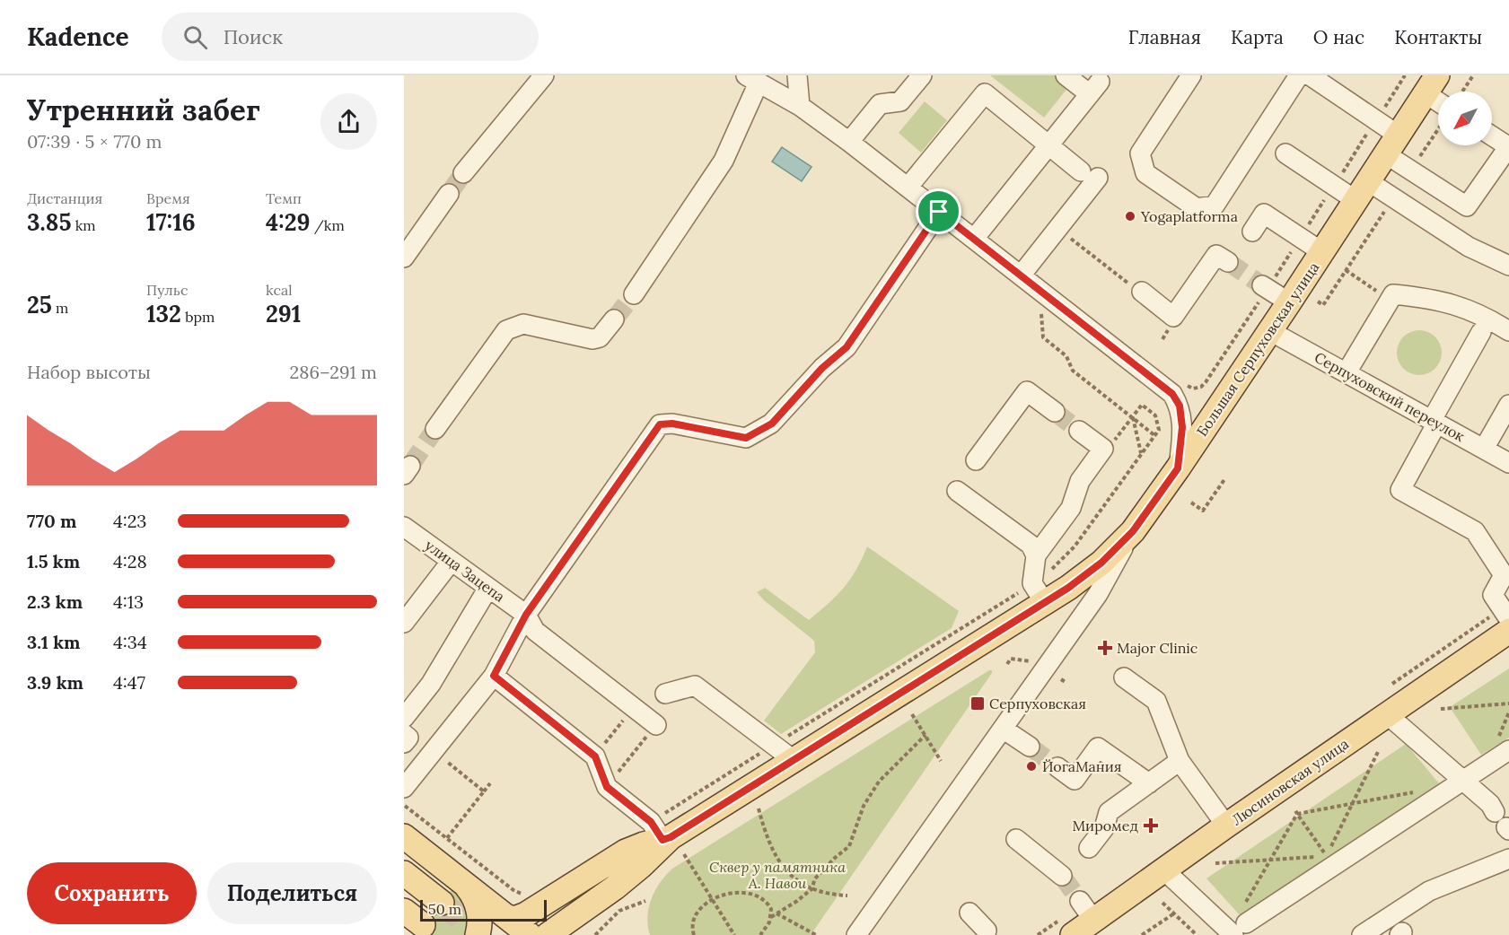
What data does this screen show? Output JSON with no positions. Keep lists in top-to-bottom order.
{
  "streets": {
    "main road": ["Большая Серпуховская улица", "Люсиновская улица"],
    "street": ["Серпуховский переулок", "улица Зацепа"]
  },
  "crossings": [
    ["Большая Серпуховская улица", "Серпуховский переулок"]
  ],
  "parks": ["Сквер у памятника А. Навои"],
  "places": {
    "other": ["Yogaplatforma", "ЙогаМания"],
    "health": ["Major Clinic", "Миромед"],
    "transit": ["Серпуховская"]
  },
  "scale_bar": "50 m",
  "north": "bottom left",
  "page": {
    "header": "Kadence",
    "search": "Поиск",
    "nav": [
      "Главная",
      "Карта",
      "О нас",
      "Контакты"
    ],
    "heading": ["Утренний забег", "07:39 · 5 × 770 m"],
    "stats": [
      ["Дистанция", "3.85 km"],
      ["Время", "17:16"],
      ["Темп", "4:29 /km"],
      ["25 m"],
      ["Пульс", "132 bpm"],
      ["kcal", "291"]
    ],
    "chart": ["Набор высоты", "286–291 m"],
    "list": [
      {
        "name": "770 m",
        "note": "4:23"
      },
      {
        "name": "1.5 km",
        "note": "4:28"
      },
      {
        "name": "2.3 km",
        "note": "4:13"
      },
      {
        "name": "3.1 km",
        "note": "4:34"
      },
      {
        "name": "3.9 km",
        "note": "4:47"
      }
    ],
    "buttons": ["Сохранить", "Поделиться"],
    "scale": "50 m"
  }
}
